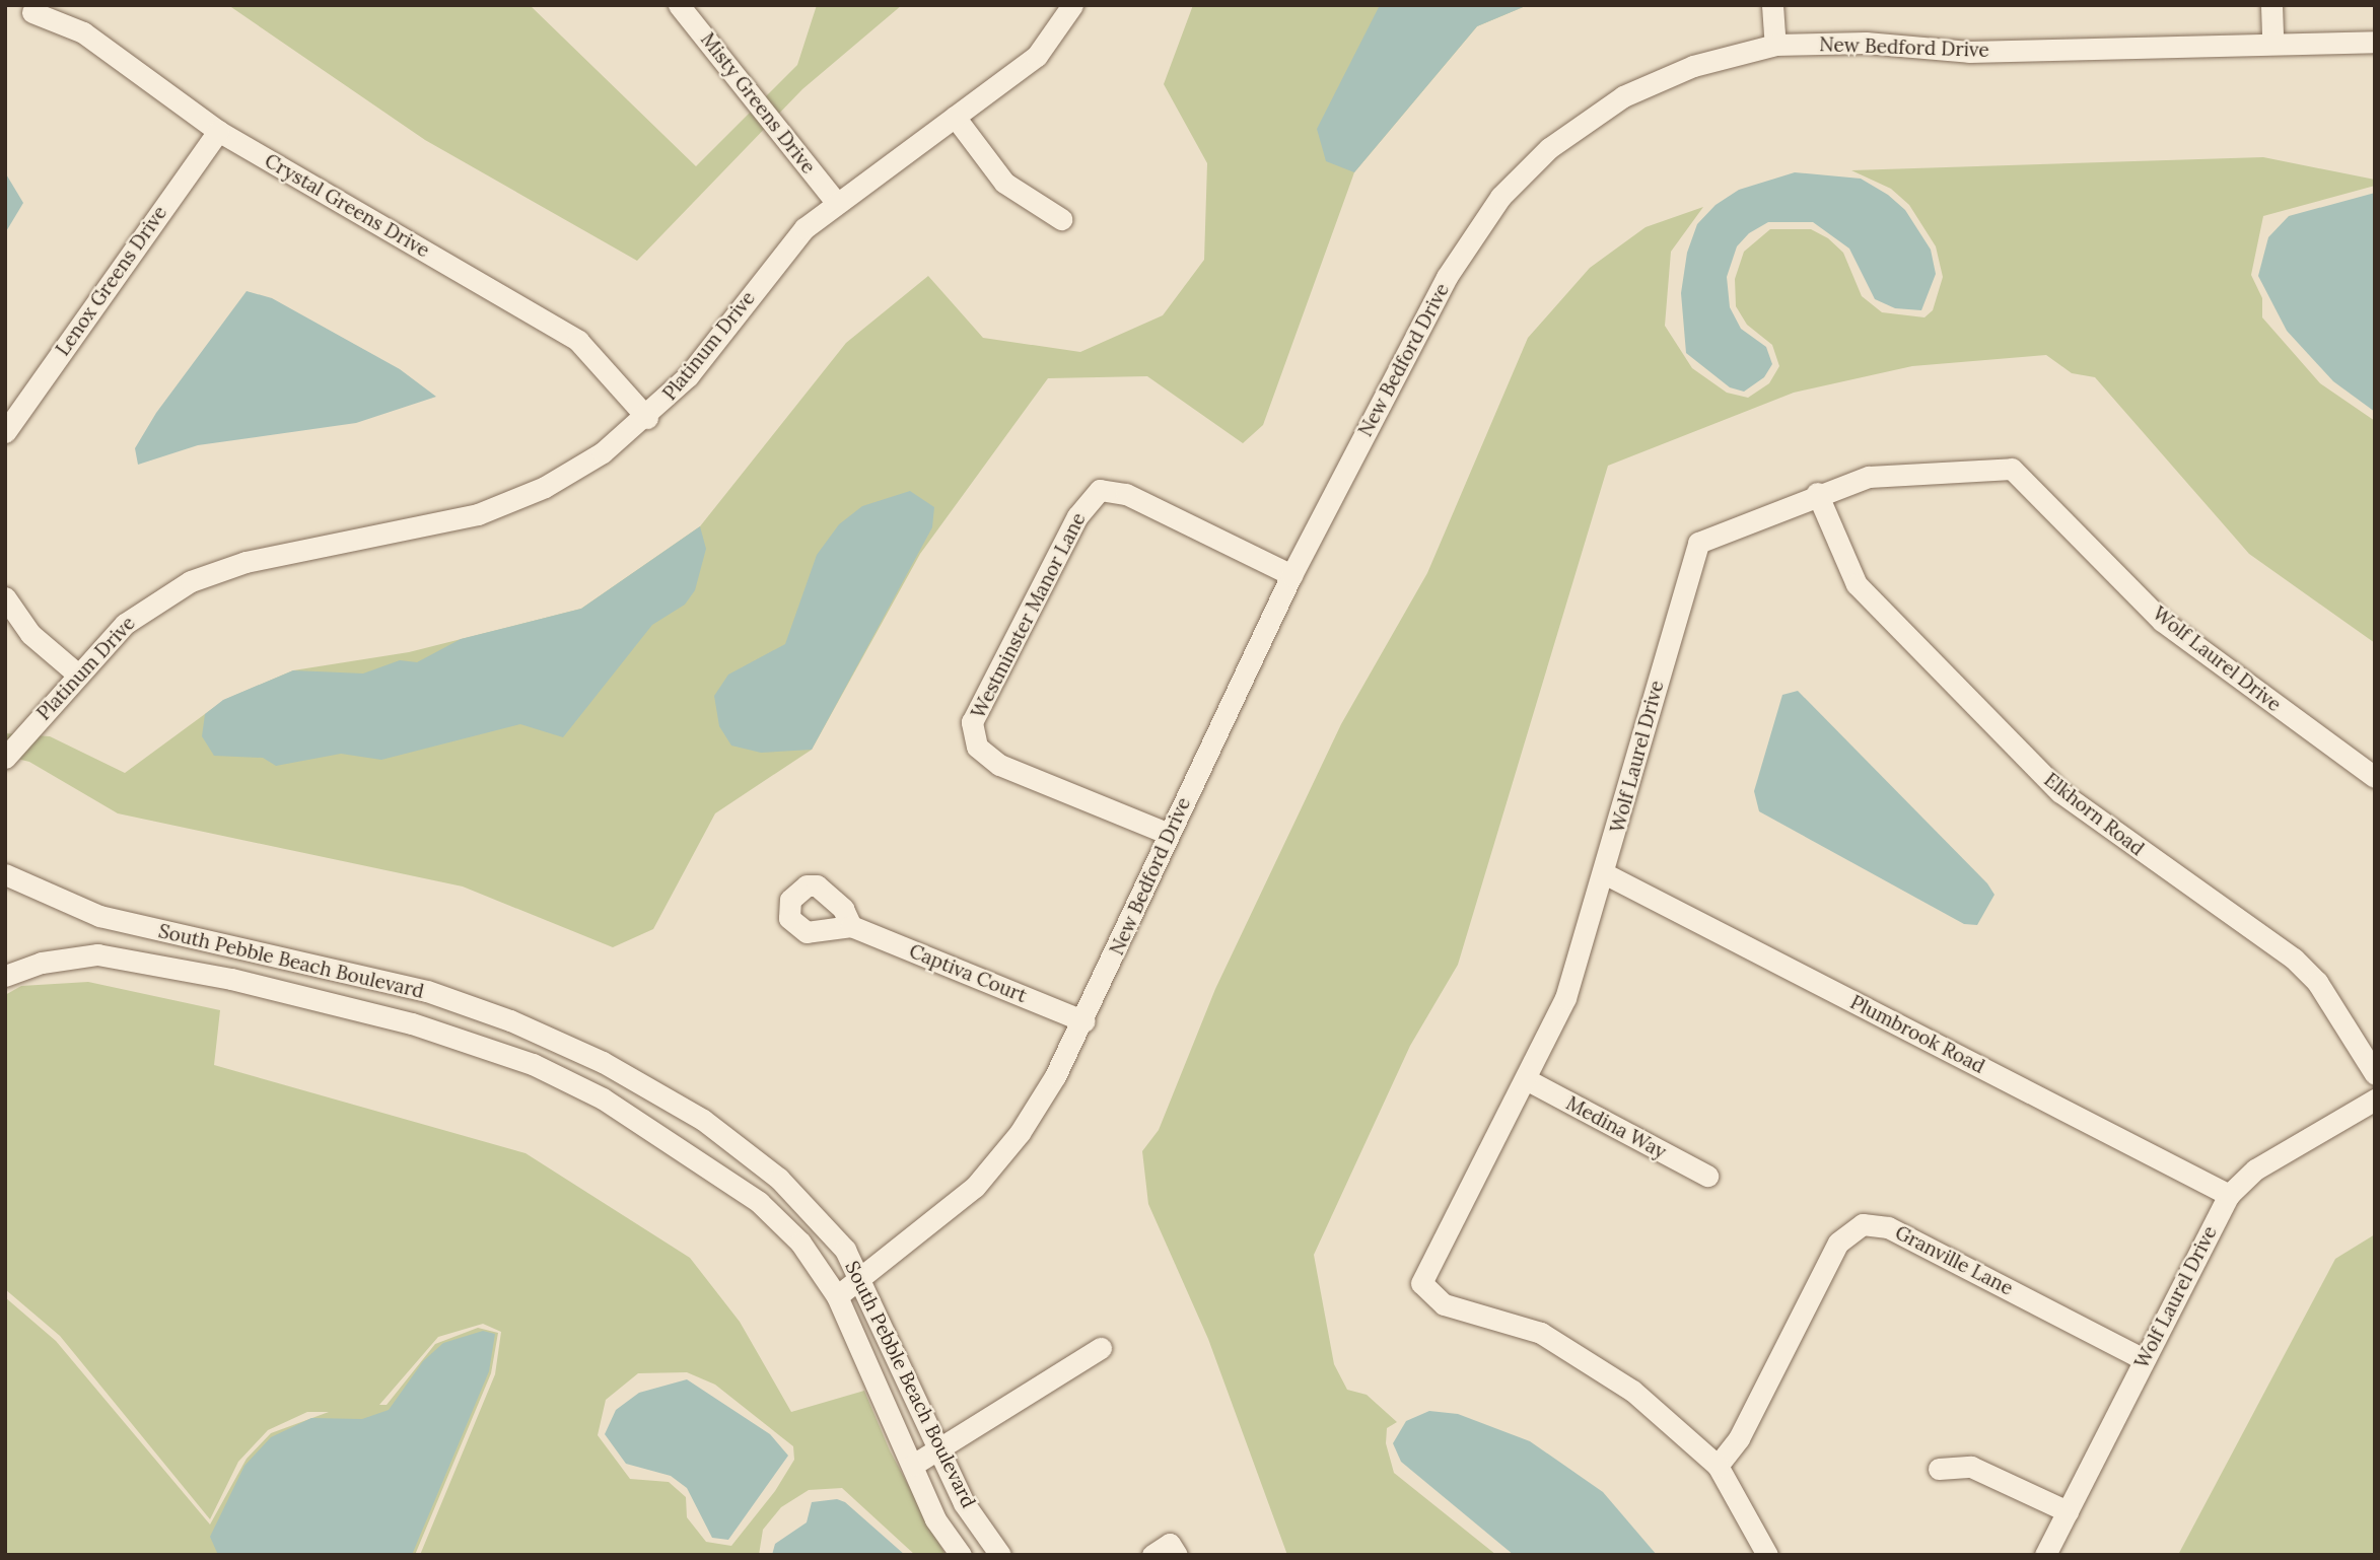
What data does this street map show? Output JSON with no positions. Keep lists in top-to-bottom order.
{
  "streets": {
    "street": [
      "New Bedford Drive",
      "Misty Greens Drive",
      "Crystal Greens Drive",
      "Lenox Greens Drive",
      "Platinum Drive",
      "Westminster Manor Lane",
      "Wolf Laurel Drive",
      "Elkhorn Road",
      "South Pebble Beach Boulevard",
      "Captiva Court",
      "Plumbrook Road",
      "Medina Way",
      "Granville Lane"
    ]
  },
  "crossings": [
    ["New Bedford Drive", "Westminster Manor Lane"],
    ["New Bedford Drive", "South Pebble Beach Boulevard"],
    ["New Bedford Drive", "Captiva Court"],
    ["Misty Greens Drive", "Platinum Drive"],
    ["Crystal Greens Drive", "Lenox Greens Drive"],
    ["Crystal Greens Drive", "Platinum Drive"],
    ["Wolf Laurel Drive", "Elkhorn Road"],
    ["Wolf Laurel Drive", "Plumbrook Road"],
    ["Wolf Laurel Drive", "Medina Way"],
    ["Wolf Laurel Drive", "Granville Lane"]
  ]
}
